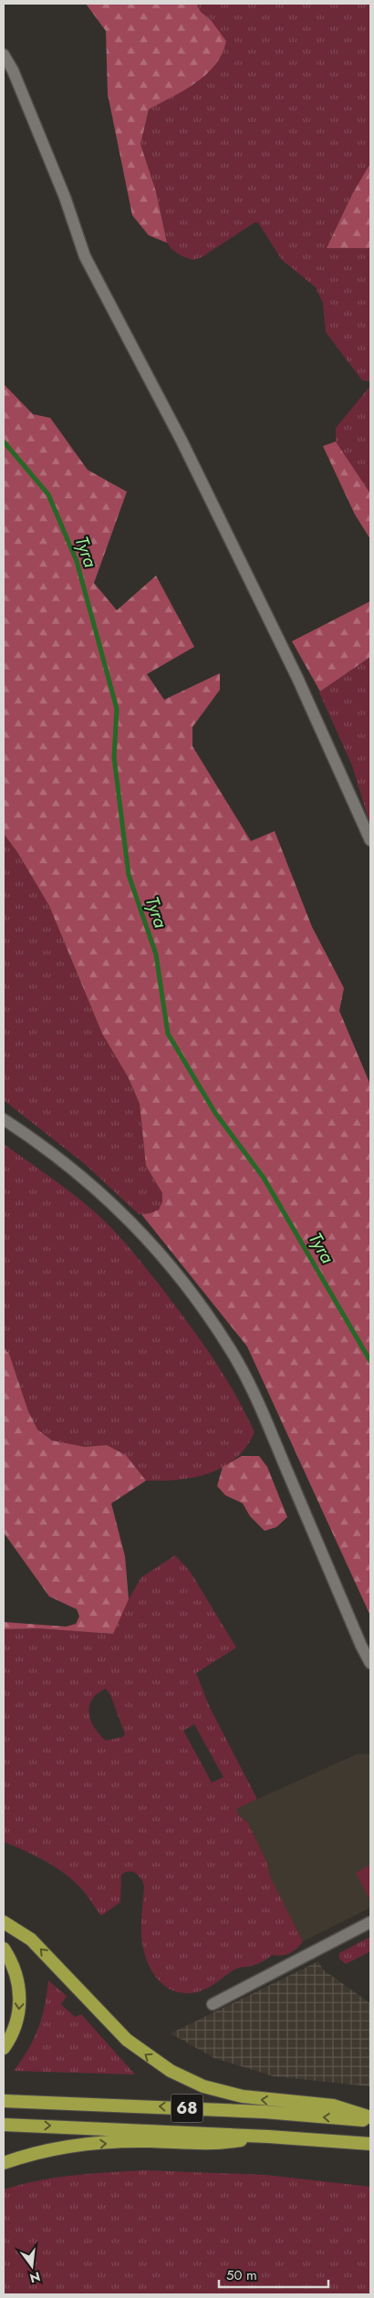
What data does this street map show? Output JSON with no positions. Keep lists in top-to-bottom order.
{
  "streets": {
    "highway": ["68"]
  },
  "water": ["Tyra"],
  "scale_bar": "50 m",
  "north": "bottom"
}
